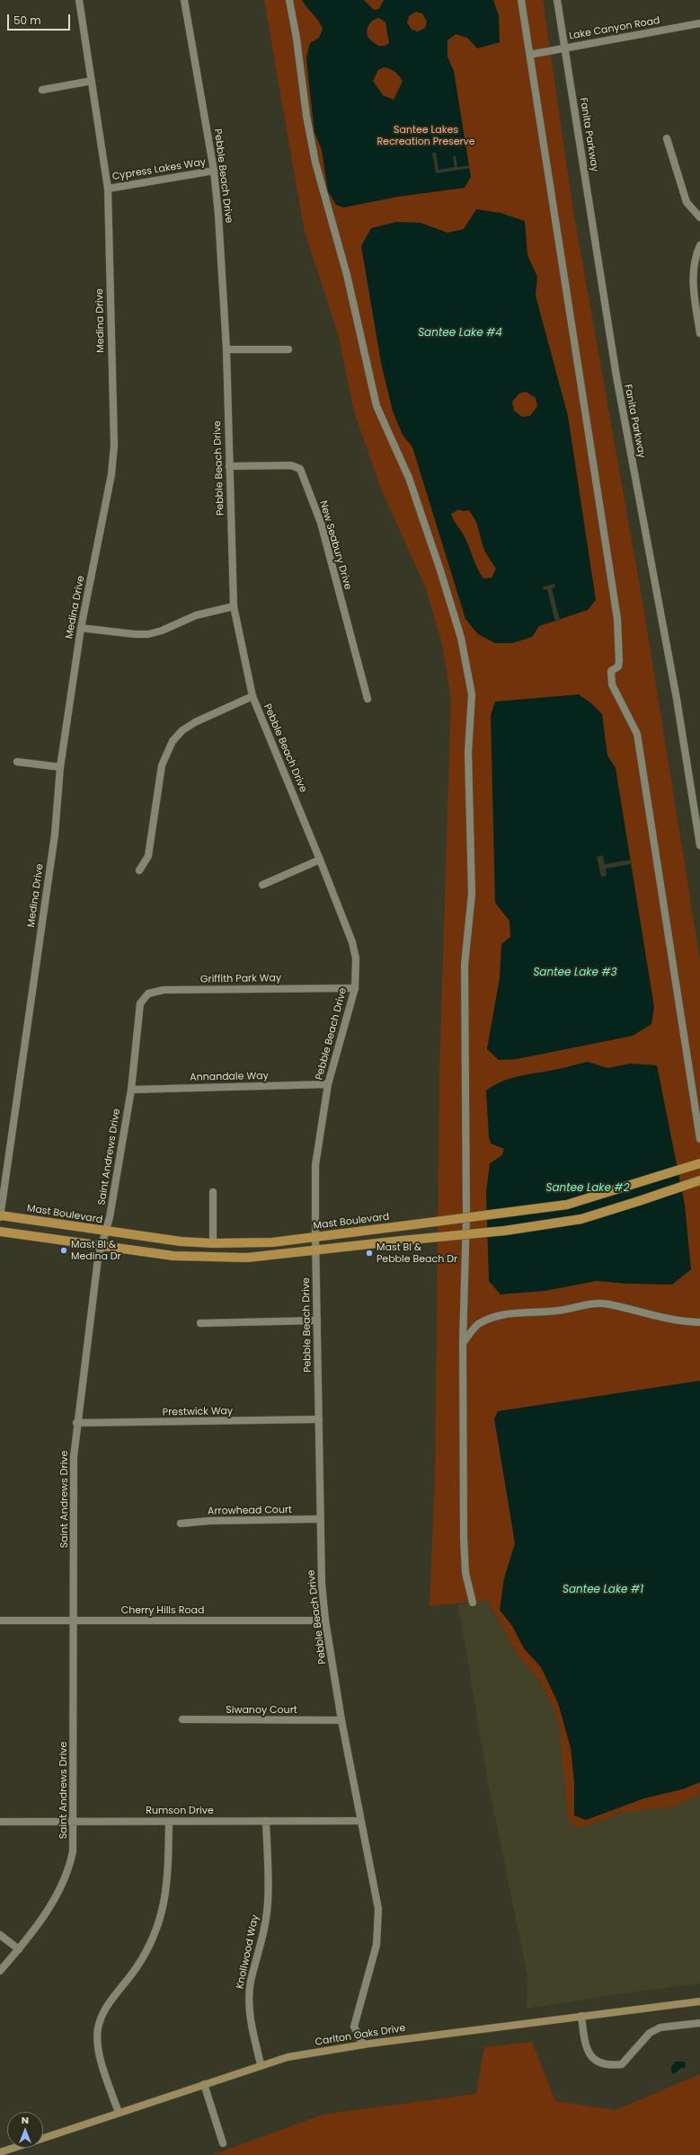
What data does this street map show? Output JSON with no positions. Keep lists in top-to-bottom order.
{
  "streets": {
    "main road": ["Mast Boulevard", "Carlton Oaks Drive"],
    "street": [
      "Lake Canyon Road",
      "Fanita Parkway",
      "Cypress Lakes Way",
      "Pebble Beach Drive",
      "Medina Drive",
      "New Seabury Drive",
      "Griffith Park Way",
      "Annandale Way",
      "Saint Andrews Drive",
      "Prestwick Way",
      "Arrowhead Court",
      "Cherry Hills Road",
      "Siwanoy Court",
      "Rumson Drive",
      "Knollwood Way"
    ]
  },
  "crossings": [
    ["Lake Canyon Road", "Fanita Parkway"],
    ["Cypress Lakes Way", "Pebble Beach Drive"],
    ["Cypress Lakes Way", "Medina Drive"],
    ["Pebble Beach Drive", "New Seabury Drive"],
    ["Pebble Beach Drive", "Griffith Park Way"],
    ["Pebble Beach Drive", "Annandale Way"],
    ["Pebble Beach Drive", "Mast Boulevard"],
    ["Pebble Beach Drive", "Prestwick Way"],
    ["Pebble Beach Drive", "Arrowhead Court"],
    ["Pebble Beach Drive", "Cherry Hills Road"],
    ["Pebble Beach Drive", "Siwanoy Court"],
    ["Pebble Beach Drive", "Rumson Drive"],
    ["Pebble Beach Drive", "Carlton Oaks Drive"],
    ["Medina Drive", "Mast Boulevard"],
    ["Griffith Park Way", "Saint Andrews Drive"],
    ["Annandale Way", "Saint Andrews Drive"],
    ["Saint Andrews Drive", "Mast Boulevard"],
    ["Saint Andrews Drive", "Prestwick Way"],
    ["Saint Andrews Drive", "Cherry Hills Road"],
    ["Saint Andrews Drive", "Rumson Drive"],
    ["Rumson Drive", "Knollwood Way"],
    ["Knollwood Way", "Carlton Oaks Drive"]
  ],
  "water": [
    "Santee Lake #4",
    "Santee Lake #3",
    "Santee Lake #2",
    "Santee Lake #1"
  ],
  "parks": ["Santee Lakes Recreation Preserve"],
  "places": ["Mast Bl & Medina Dr", "Mast Bl & Pebble Beach Dr"],
  "scale_bar": "50 m",
  "north": "top"
}
